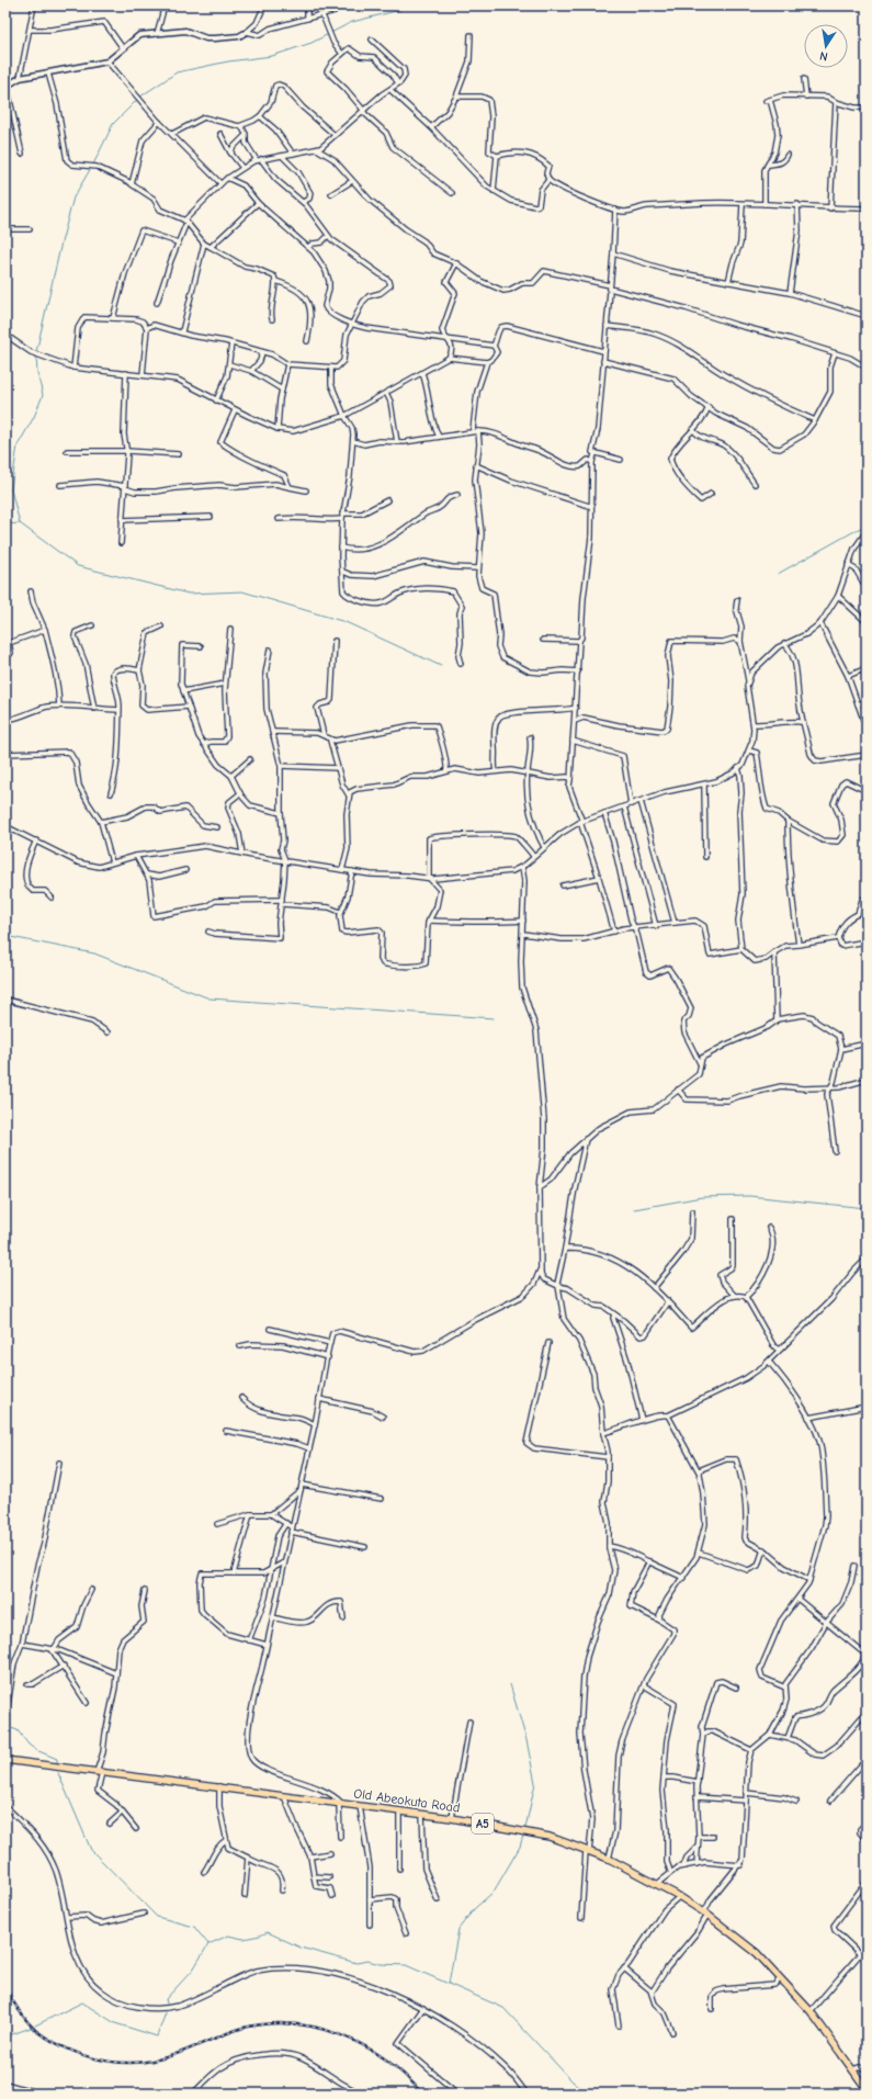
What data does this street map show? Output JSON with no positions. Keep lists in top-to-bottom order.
{
  "streets": {
    "highway": ["Old Abeokuta Road", "A5"]
  },
  "north": "bottom"
}
